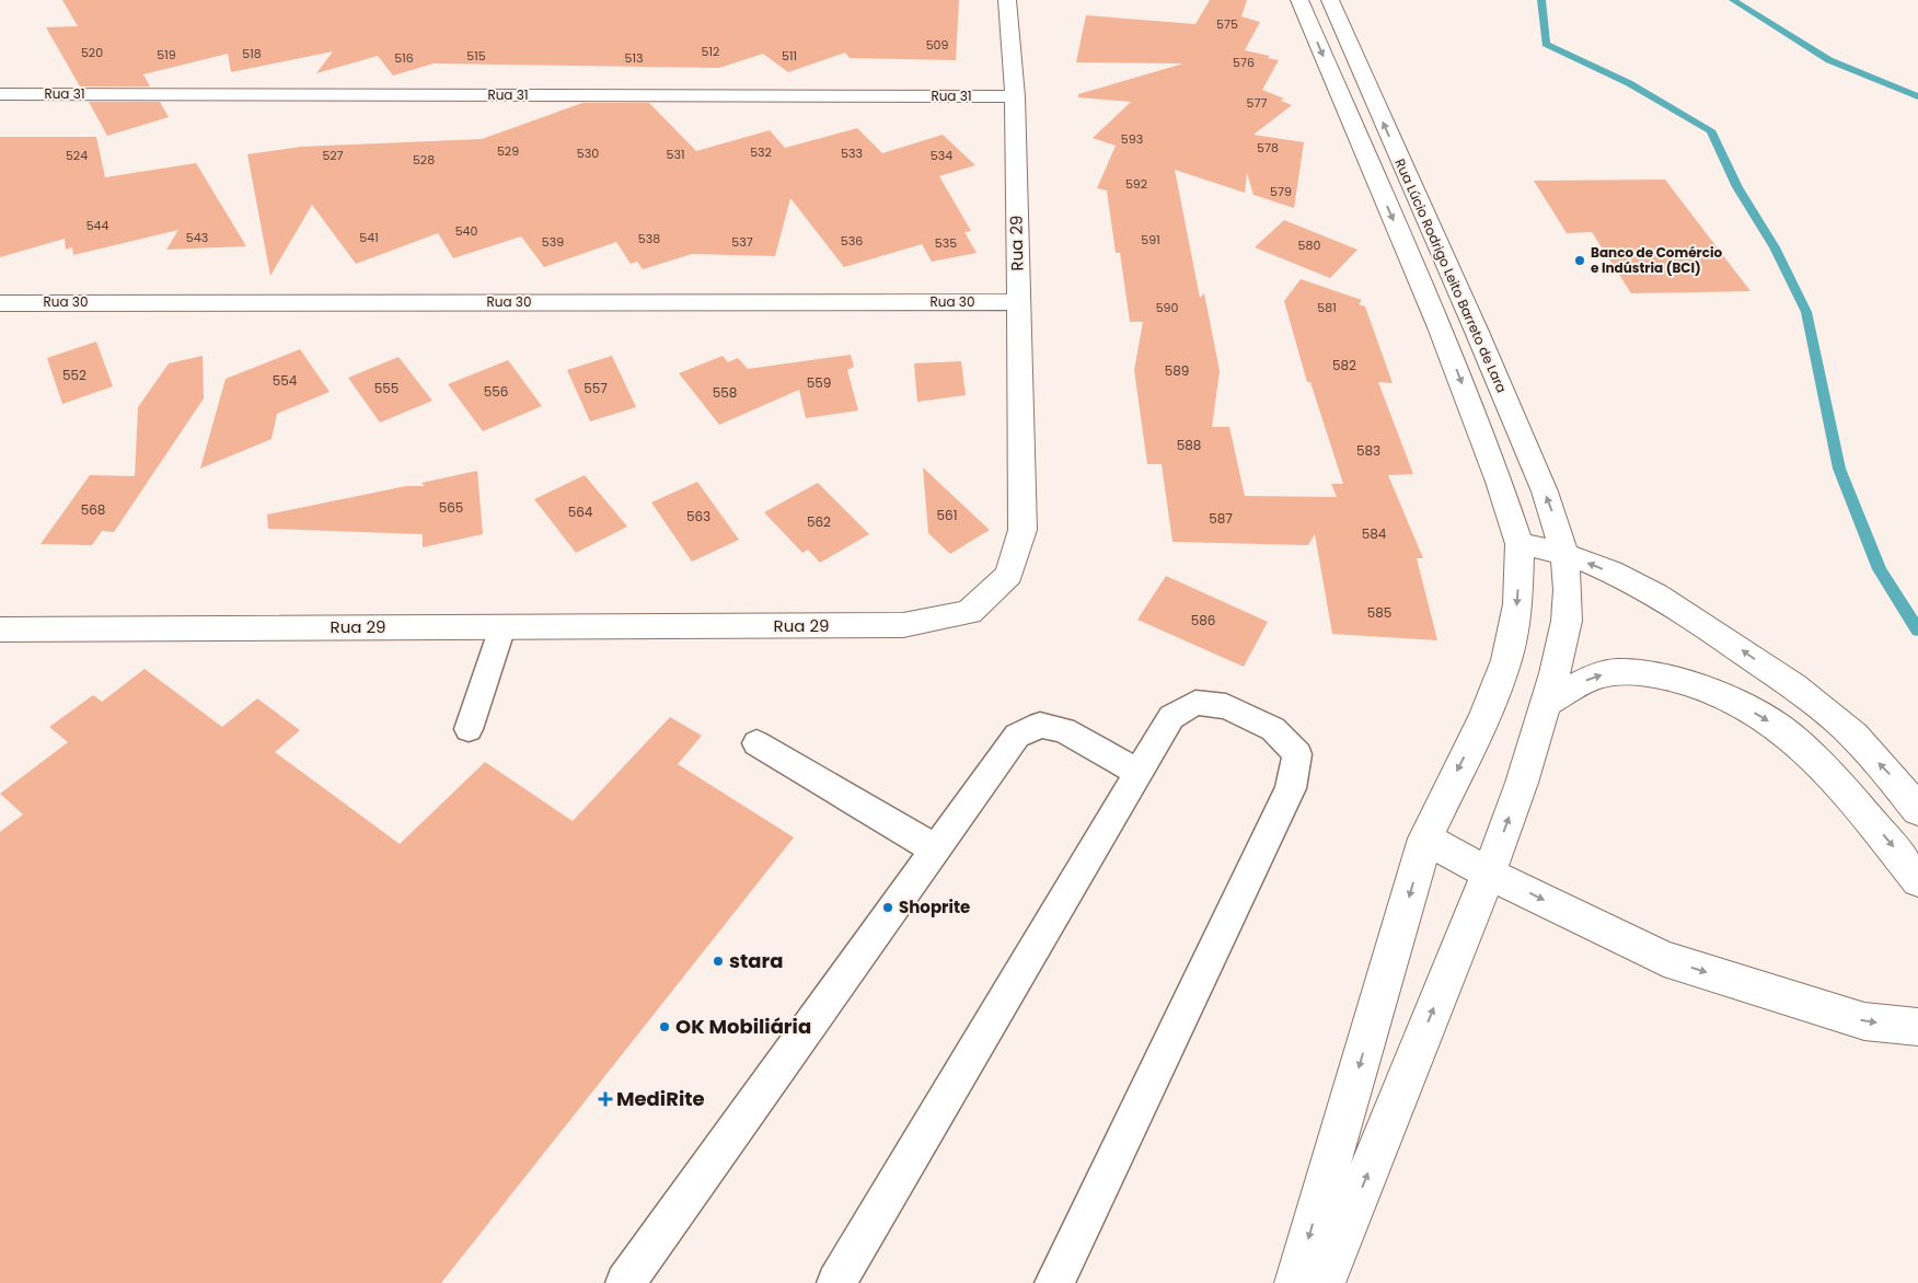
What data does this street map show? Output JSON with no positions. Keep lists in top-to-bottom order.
{
  "streets": {
    "street": [
      "Rua 31",
      "Rua 29",
      "Rua Lúcio Rodrigo Leito Barreto de Lara",
      "Rua 30"
    ]
  },
  "crossings": [
    ["Rua 31", "Rua 29"],
    ["Rua 29", "Rua 30"]
  ],
  "places": {
    "other": [
      "Banco de Comércio e Indústria (BCI)",
      "Shoprite",
      "stara",
      "OK Mobiliária"
    ],
    "health": ["MediRite"]
  },
  "house_numbers": [
    "575",
    "509",
    "512",
    "520",
    "518",
    "519",
    "515",
    "511",
    "516",
    "513",
    "576",
    "577",
    "593",
    "578",
    "529",
    "532",
    "530",
    "533",
    "531",
    "524",
    "527",
    "534",
    "528",
    "592",
    "579",
    "544",
    "540",
    "543",
    "541",
    "538",
    "591",
    "536",
    "539",
    "537",
    "535",
    "580",
    "590",
    "581",
    "582",
    "589",
    "552",
    "554",
    "559",
    "555",
    "557",
    "556",
    "558",
    "588",
    "583",
    "565",
    "568",
    "564",
    "561",
    "563",
    "587",
    "562",
    "584",
    "585",
    "586"
  ]
}
